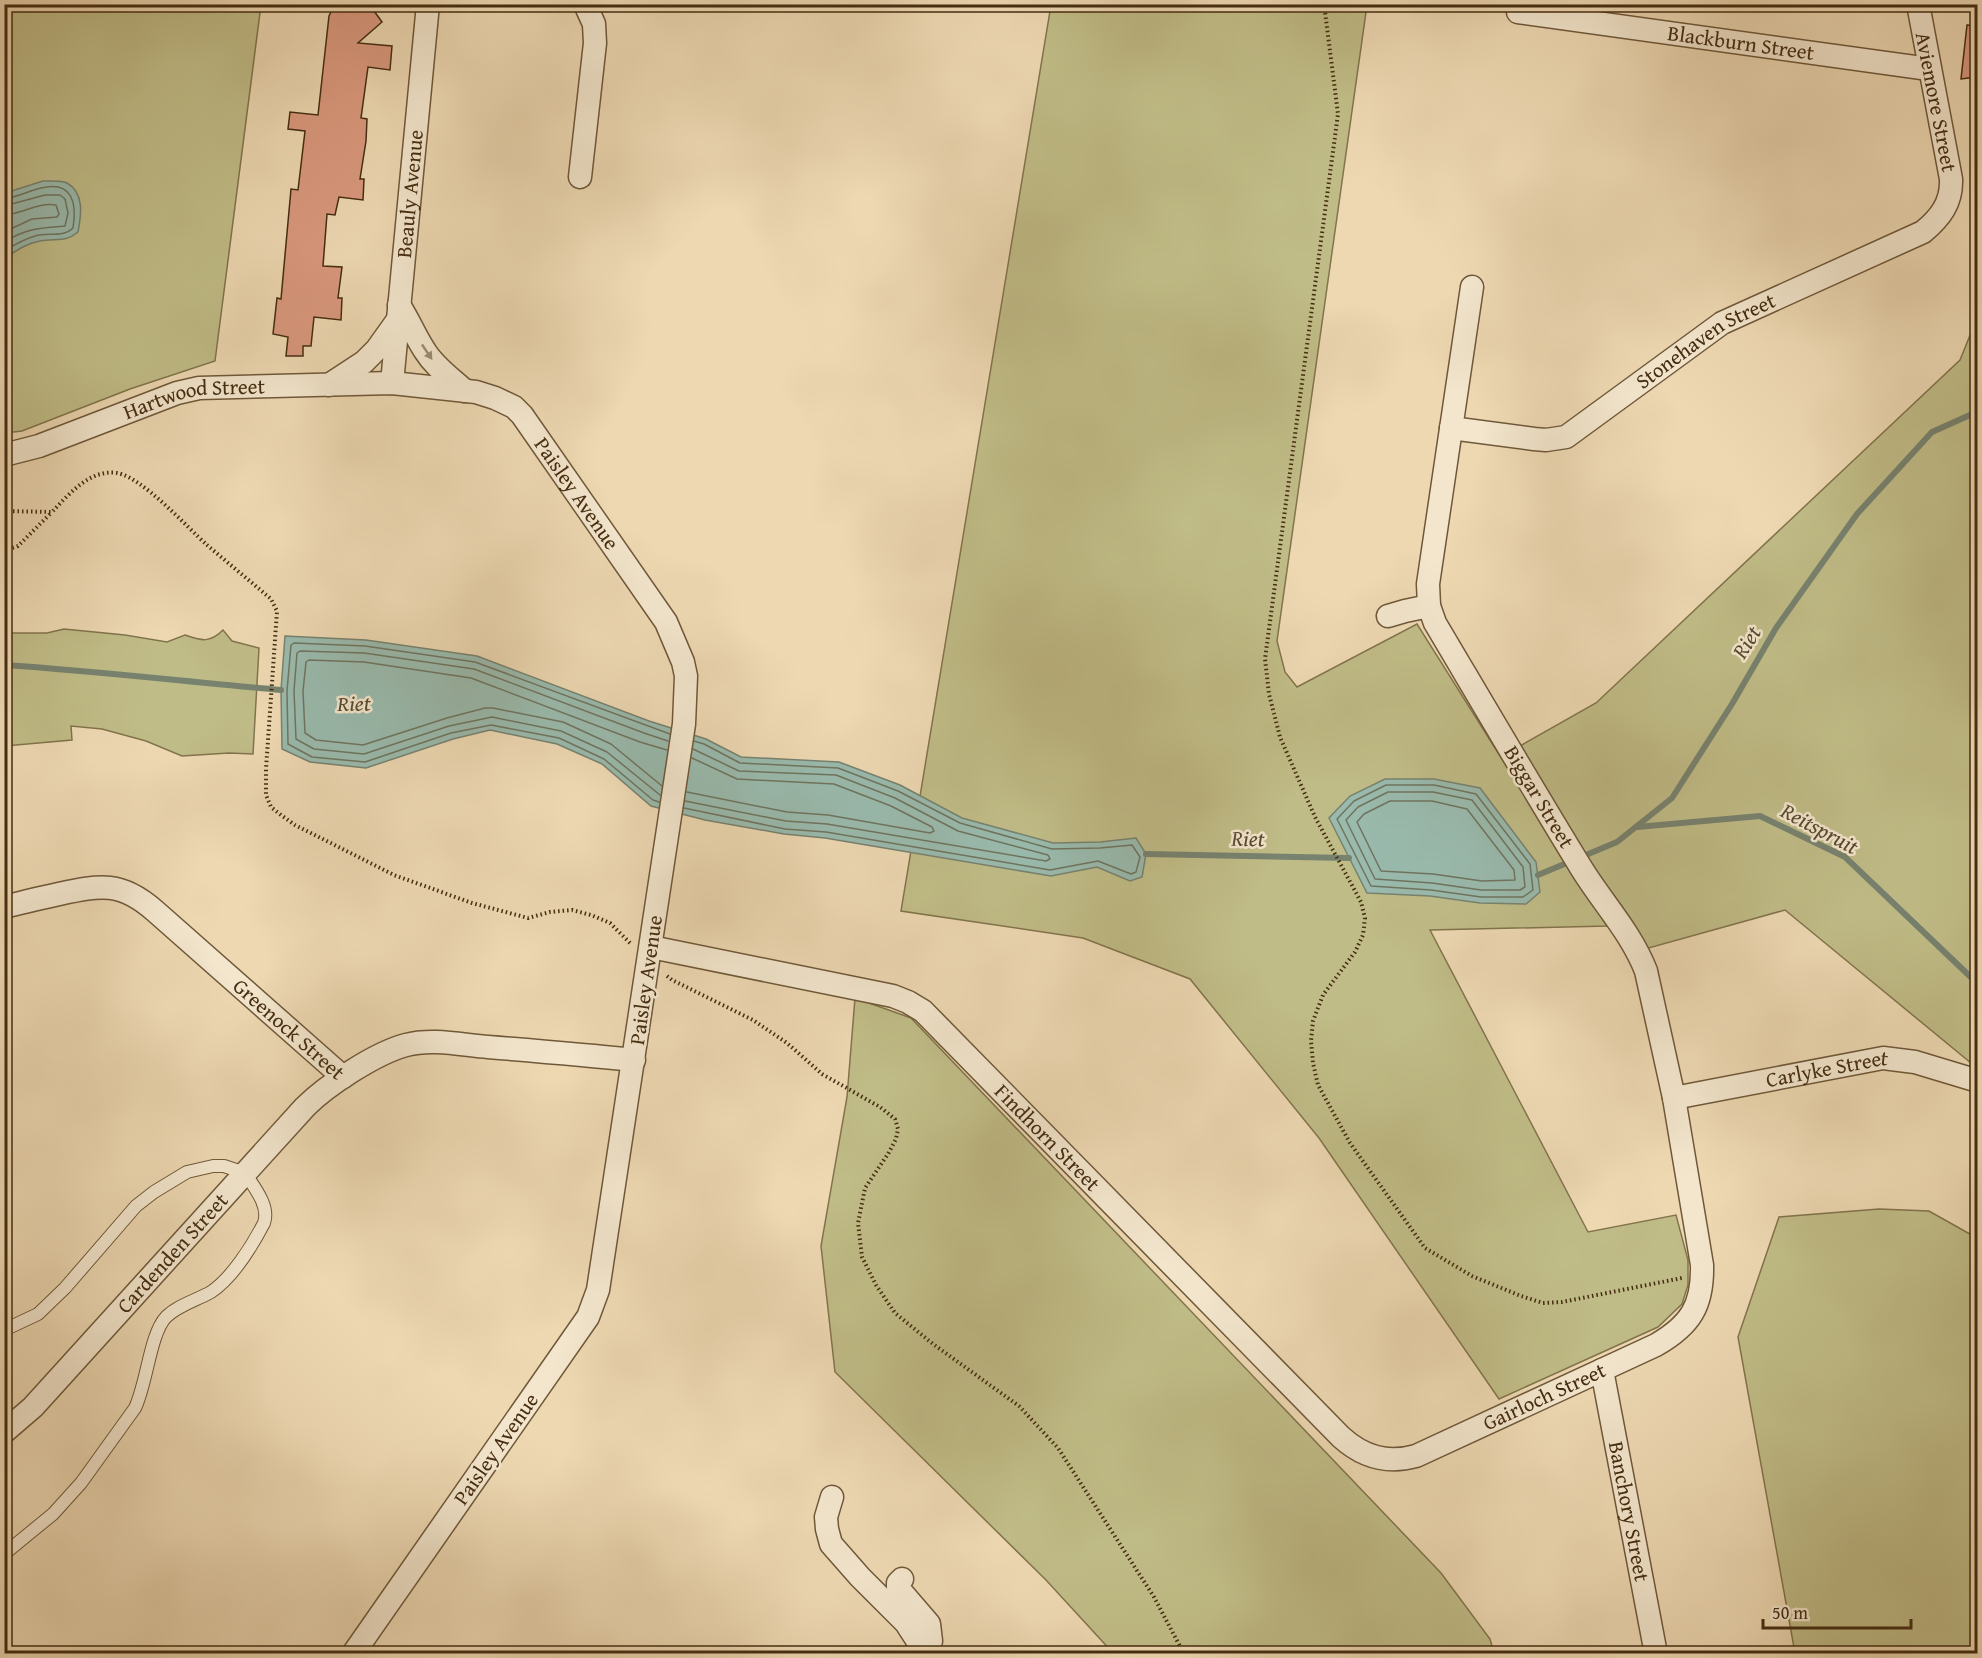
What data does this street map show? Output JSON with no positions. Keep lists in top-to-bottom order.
{
  "streets": {
    "street": [
      "Blackburn Street",
      "Aviemore Street",
      "Beauly Avenue",
      "Stonehaven Street",
      "Hartwood Street",
      "Paisley Avenue",
      "Biggar Street",
      "Greenock Street",
      "Carlyke Street",
      "Findhorn Street",
      "Cardenden Street",
      "Gairloch Street",
      "Banchory Street"
    ]
  },
  "crossings": [
    ["Blackburn Street", "Aviemore Street"],
    ["Aviemore Street", "Stonehaven Street"],
    ["Beauly Avenue", "Hartwood Street"],
    ["Beauly Avenue", "Paisley Avenue"],
    ["Stonehaven Street", "Biggar Street"],
    ["Hartwood Street", "Paisley Avenue"],
    ["Paisley Avenue", "Greenock Street"],
    ["Paisley Avenue", "Findhorn Street"],
    ["Biggar Street", "Carlyke Street"],
    ["Biggar Street", "Gairloch Street"],
    ["Greenock Street", "Cardenden Street"],
    ["Findhorn Street", "Gairloch Street"],
    ["Gairloch Street", "Banchory Street"]
  ],
  "water": ["Riet", "Reitspruit"],
  "scale_bar": "50 m"
}
